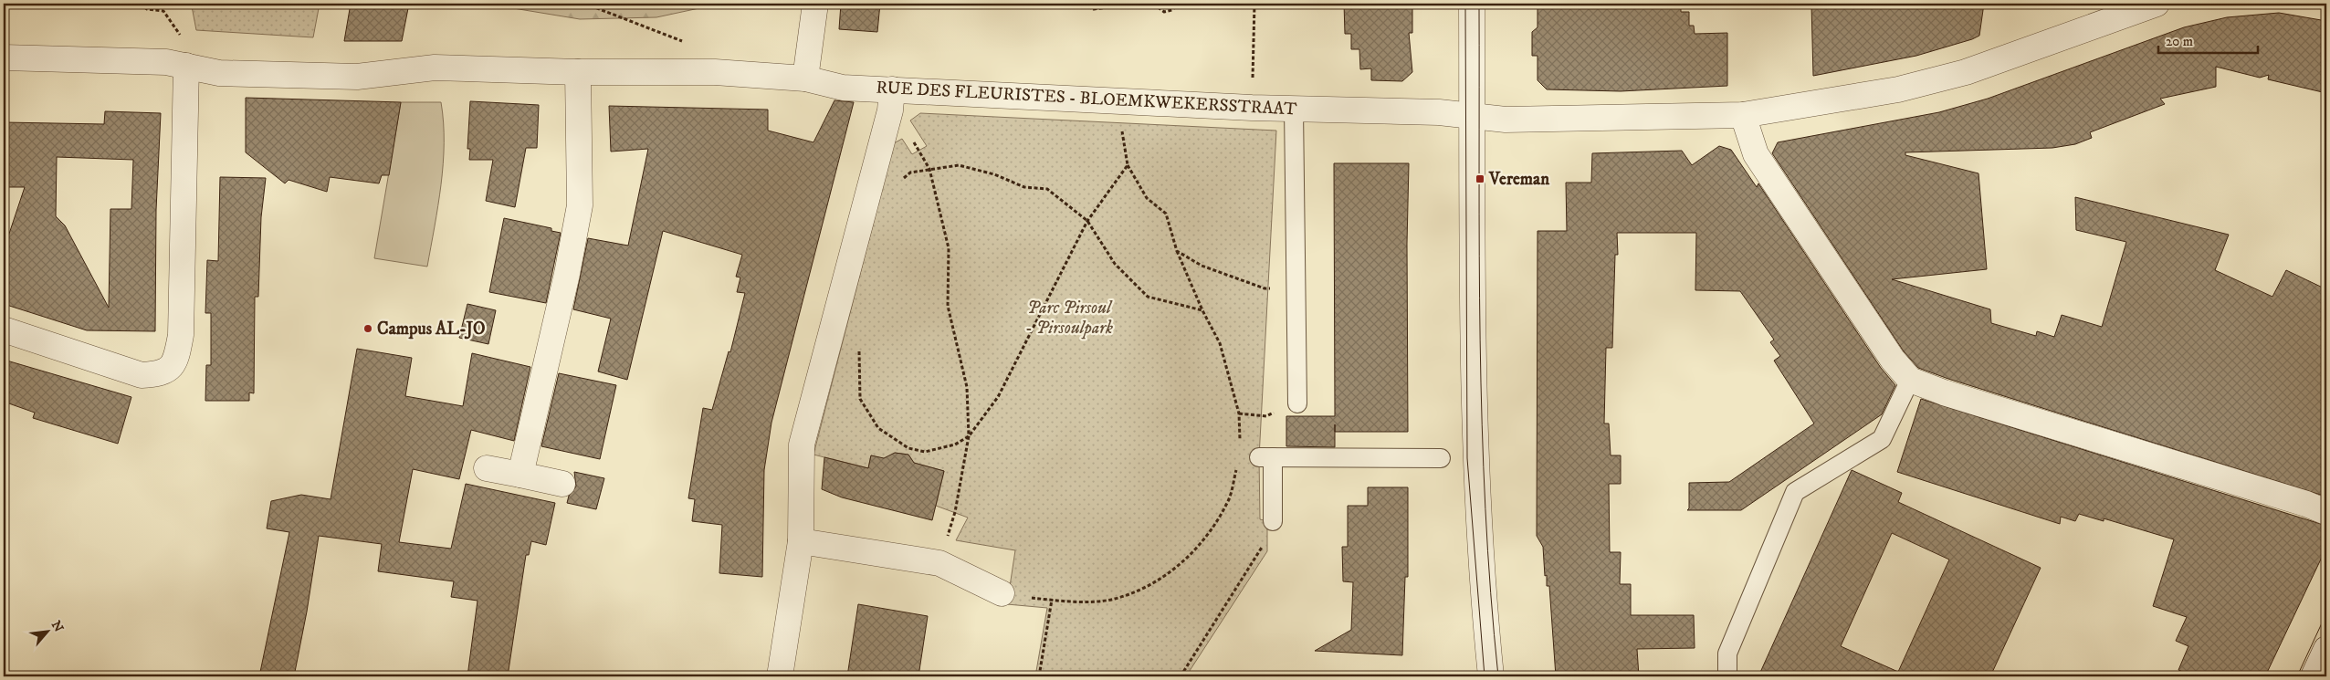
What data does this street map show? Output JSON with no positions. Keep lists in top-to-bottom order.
{
  "streets": {
    "street": ["RUE DES FLEURISTES - BLOEMKWEKERSSTRAAT"]
  },
  "parks": ["Parc Pirsoul - Pirsoulpark"],
  "places": {
    "transit": ["Vereman"],
    "other": ["Campus AL-JO"]
  },
  "scale_bar": "20 m",
  "north": "top right"
}
